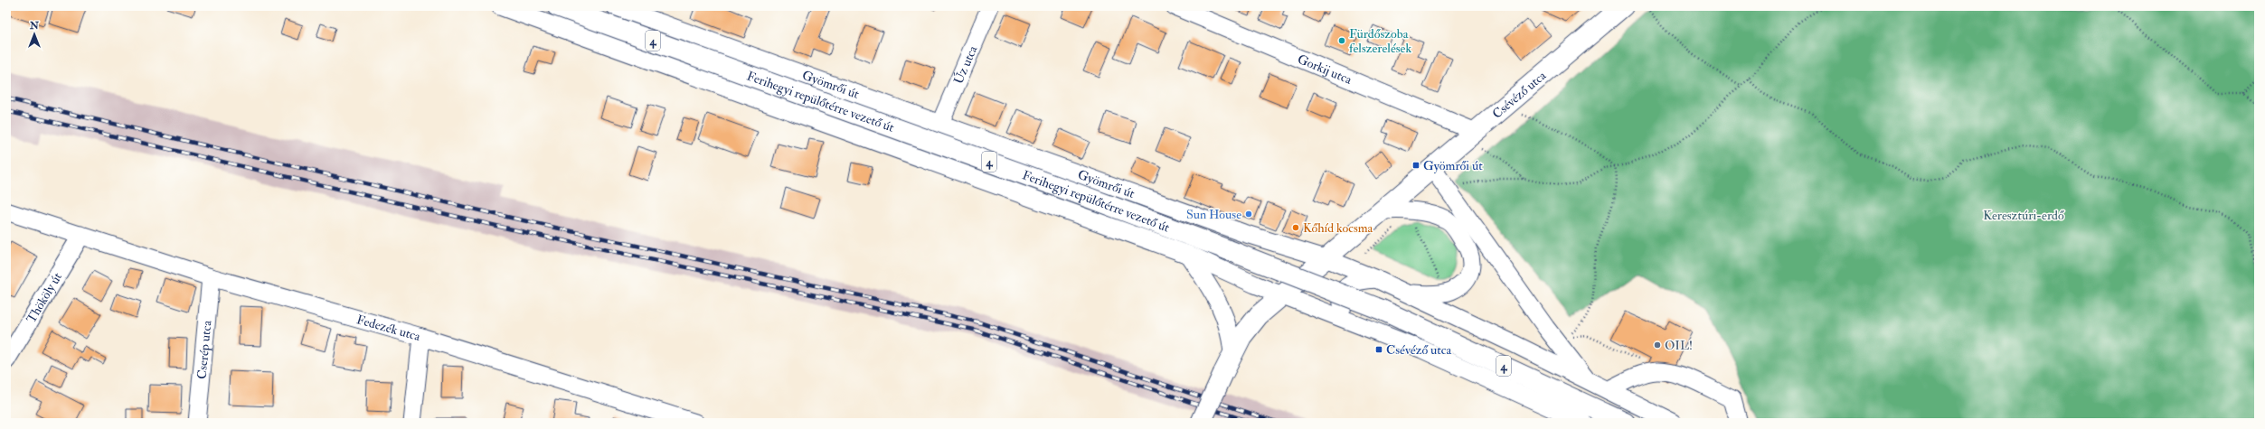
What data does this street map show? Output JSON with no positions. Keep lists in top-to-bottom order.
{
  "streets": {
    "main road": ["4", "Csévéző utca", "Ferihegyi repülőtérre vezető út"],
    "street": [
      "Úz utca",
      "Gorkij utca",
      "Gyömrői út",
      "Thököly út",
      "Fedezék utca",
      "Cserép utca"
    ]
  },
  "crossings": [
    ["Úz utca", "Gyömrői út"],
    ["Gorkij utca", "Csévéző utca"],
    ["Gyömrői út", "Csévéző utca"],
    ["Thököly út", "Fedezék utca"],
    ["Fedezék utca", "Cserép utca"]
  ],
  "parks": ["Keresztúri-erdő"],
  "places": {
    "other": [
      "Fürdőszoba felszerelések",
      "Sun House",
      "Kőhíd kocsma",
      "OIL!"
    ],
    "transit": ["Gyömrői út", "Csévéző utca"]
  },
  "north": "top"
}
